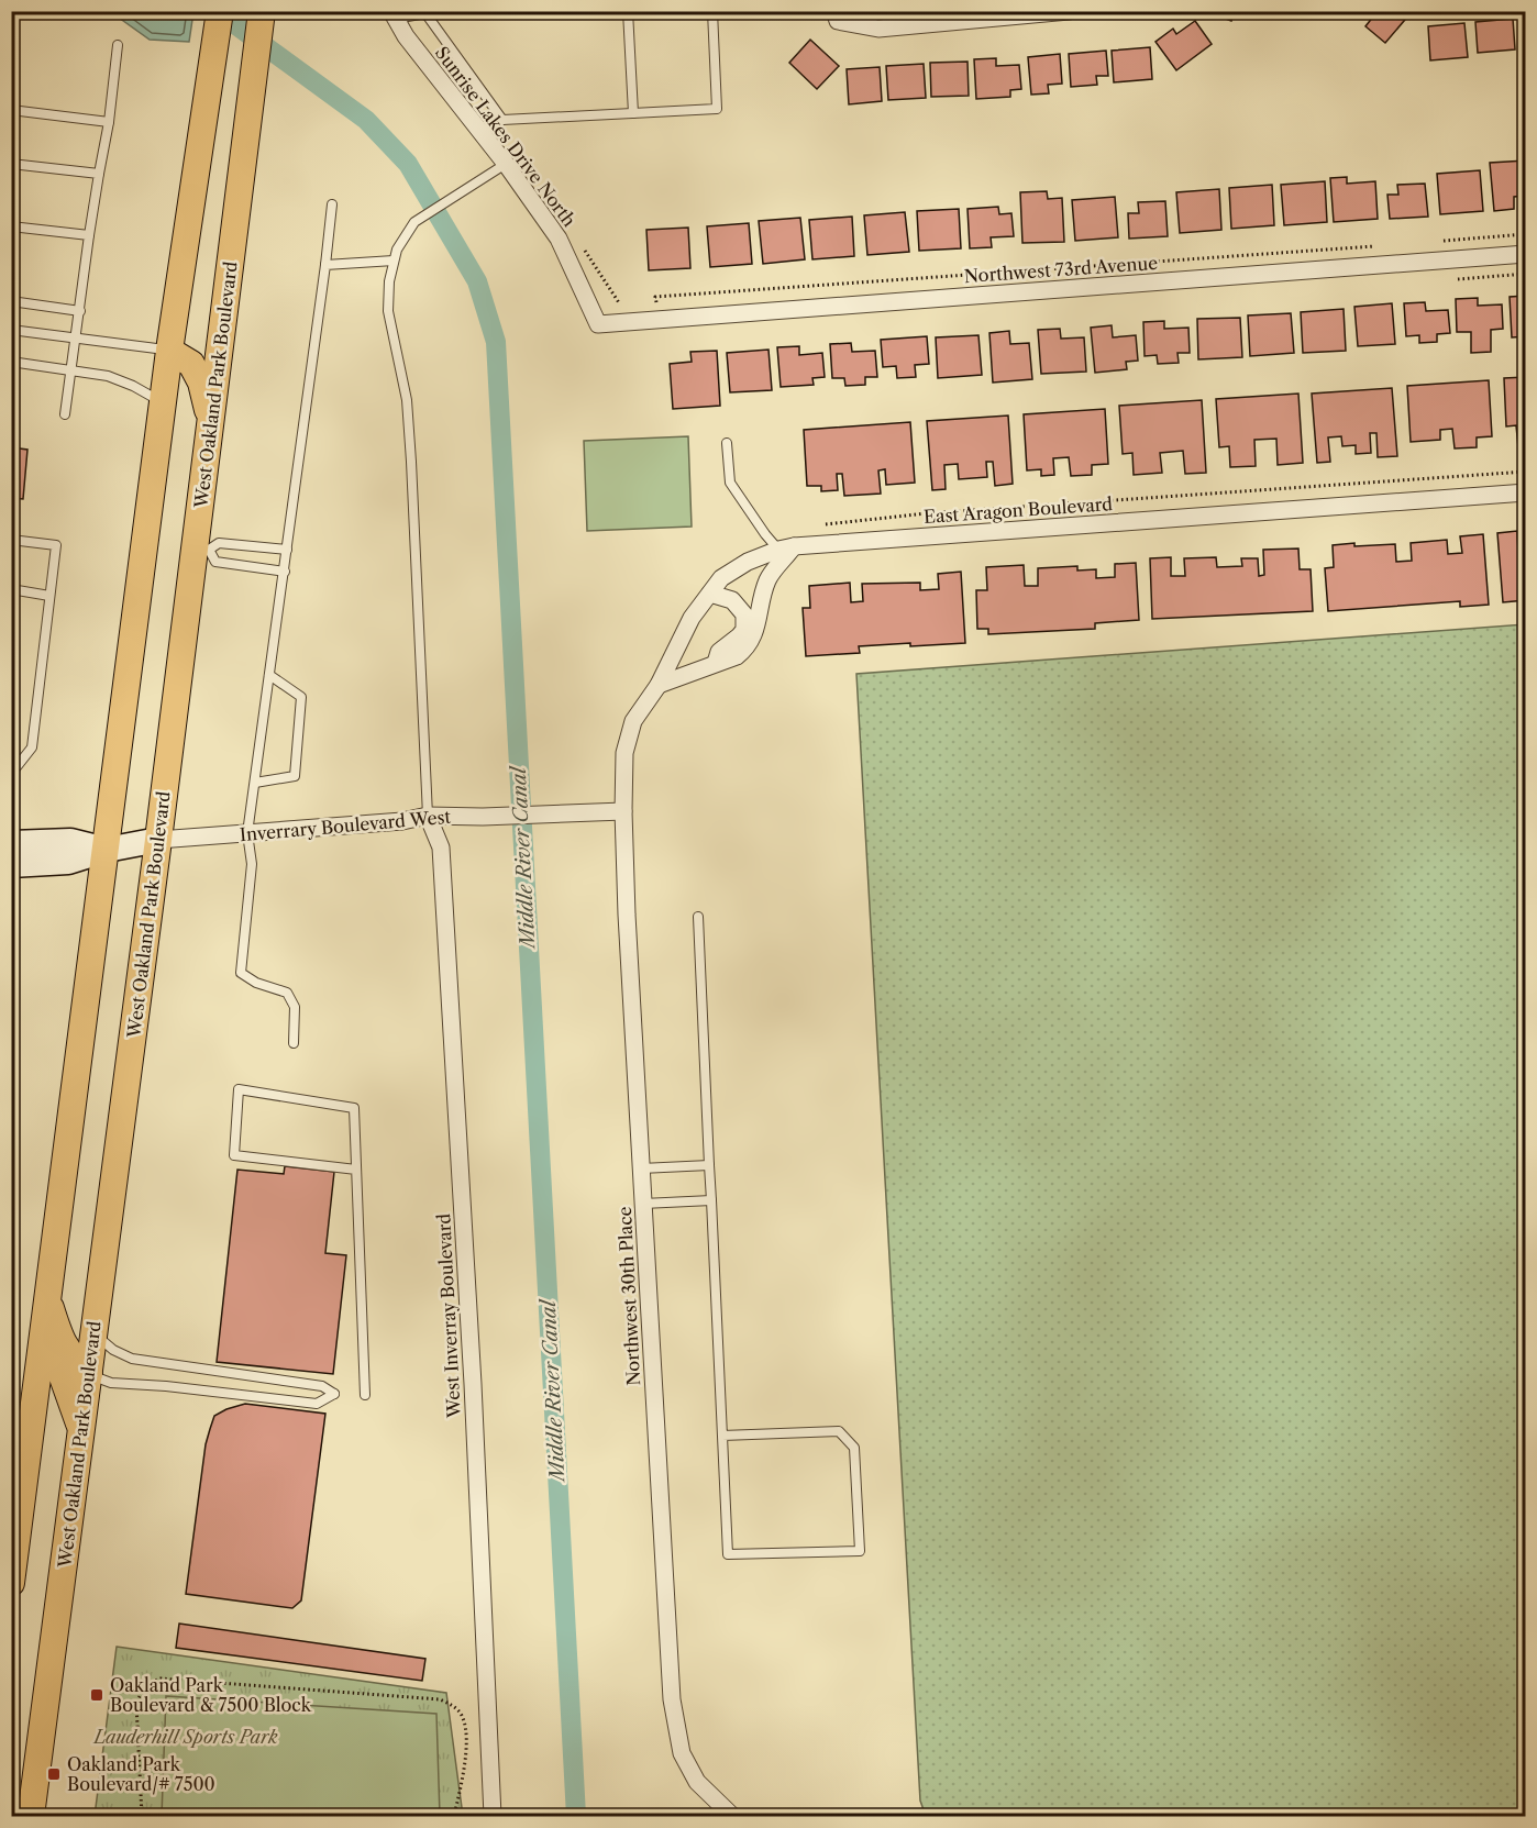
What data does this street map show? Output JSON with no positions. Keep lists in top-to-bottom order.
{
  "streets": {
    "main road": ["West Oakland Park Boulevard"],
    "street": [
      "Sunrise Lakes Drive North",
      "Northwest 73rd Avenue",
      "East Aragon Boulevard",
      "Inverrary Boulevard West",
      "Northwest 30th Place",
      "West Inverray Boulevard"
    ]
  },
  "crossings": [
    ["Sunrise Lakes Drive North", "Northwest 73rd Avenue"],
    ["West Oakland Park Boulevard", "Inverrary Boulevard West"],
    ["East Aragon Boulevard", "Northwest 30th Place"],
    ["Inverrary Boulevard West", "Northwest 30th Place"],
    ["Inverrary Boulevard West", "West Inverray Boulevard"]
  ],
  "water": ["Middle River Canal"],
  "parks": ["Lauderhill Sports Park"],
  "places": {
    "transit": ["Oakland Park Boulevard & 7500 Block", "Oakland Park Boulevard/# 7500"]
  }
}
